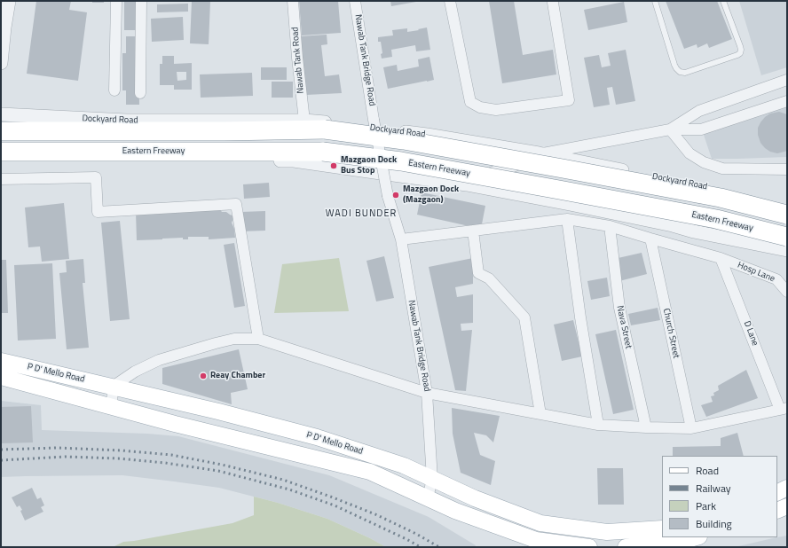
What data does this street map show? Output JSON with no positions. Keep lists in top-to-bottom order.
{
  "streets": {
    "highway": ["Eastern Freeway"],
    "main road": ["P D' Mello Road"],
    "street": [
      "Nawab Tank Road",
      "Nawab Tank Bridge Road",
      "Dockyard Road",
      "Hosp Lane",
      "Nava Street",
      "Church Street",
      "D Lane"
    ]
  },
  "crossings": [
    ["Nawab Tank Road", "Dockyard Road"],
    ["Nawab Tank Bridge Road", "Dockyard Road"],
    ["Nawab Tank Bridge Road", "Hosp Lane"],
    ["Nawab Tank Bridge Road", "P D' Mello Road"],
    ["Hosp Lane", "Nava Street"],
    ["Hosp Lane", "Church Street"],
    ["Hosp Lane", "D Lane"]
  ],
  "districts": ["WADI BUNDER"],
  "places": ["Mazgaon Dock Bus Stop", "Mazgaon Dock (Mazgaon)", "Reay Chamber"],
  "legend": [
    "Road",
    "Railway",
    "Park",
    "Building"
  ]
}
